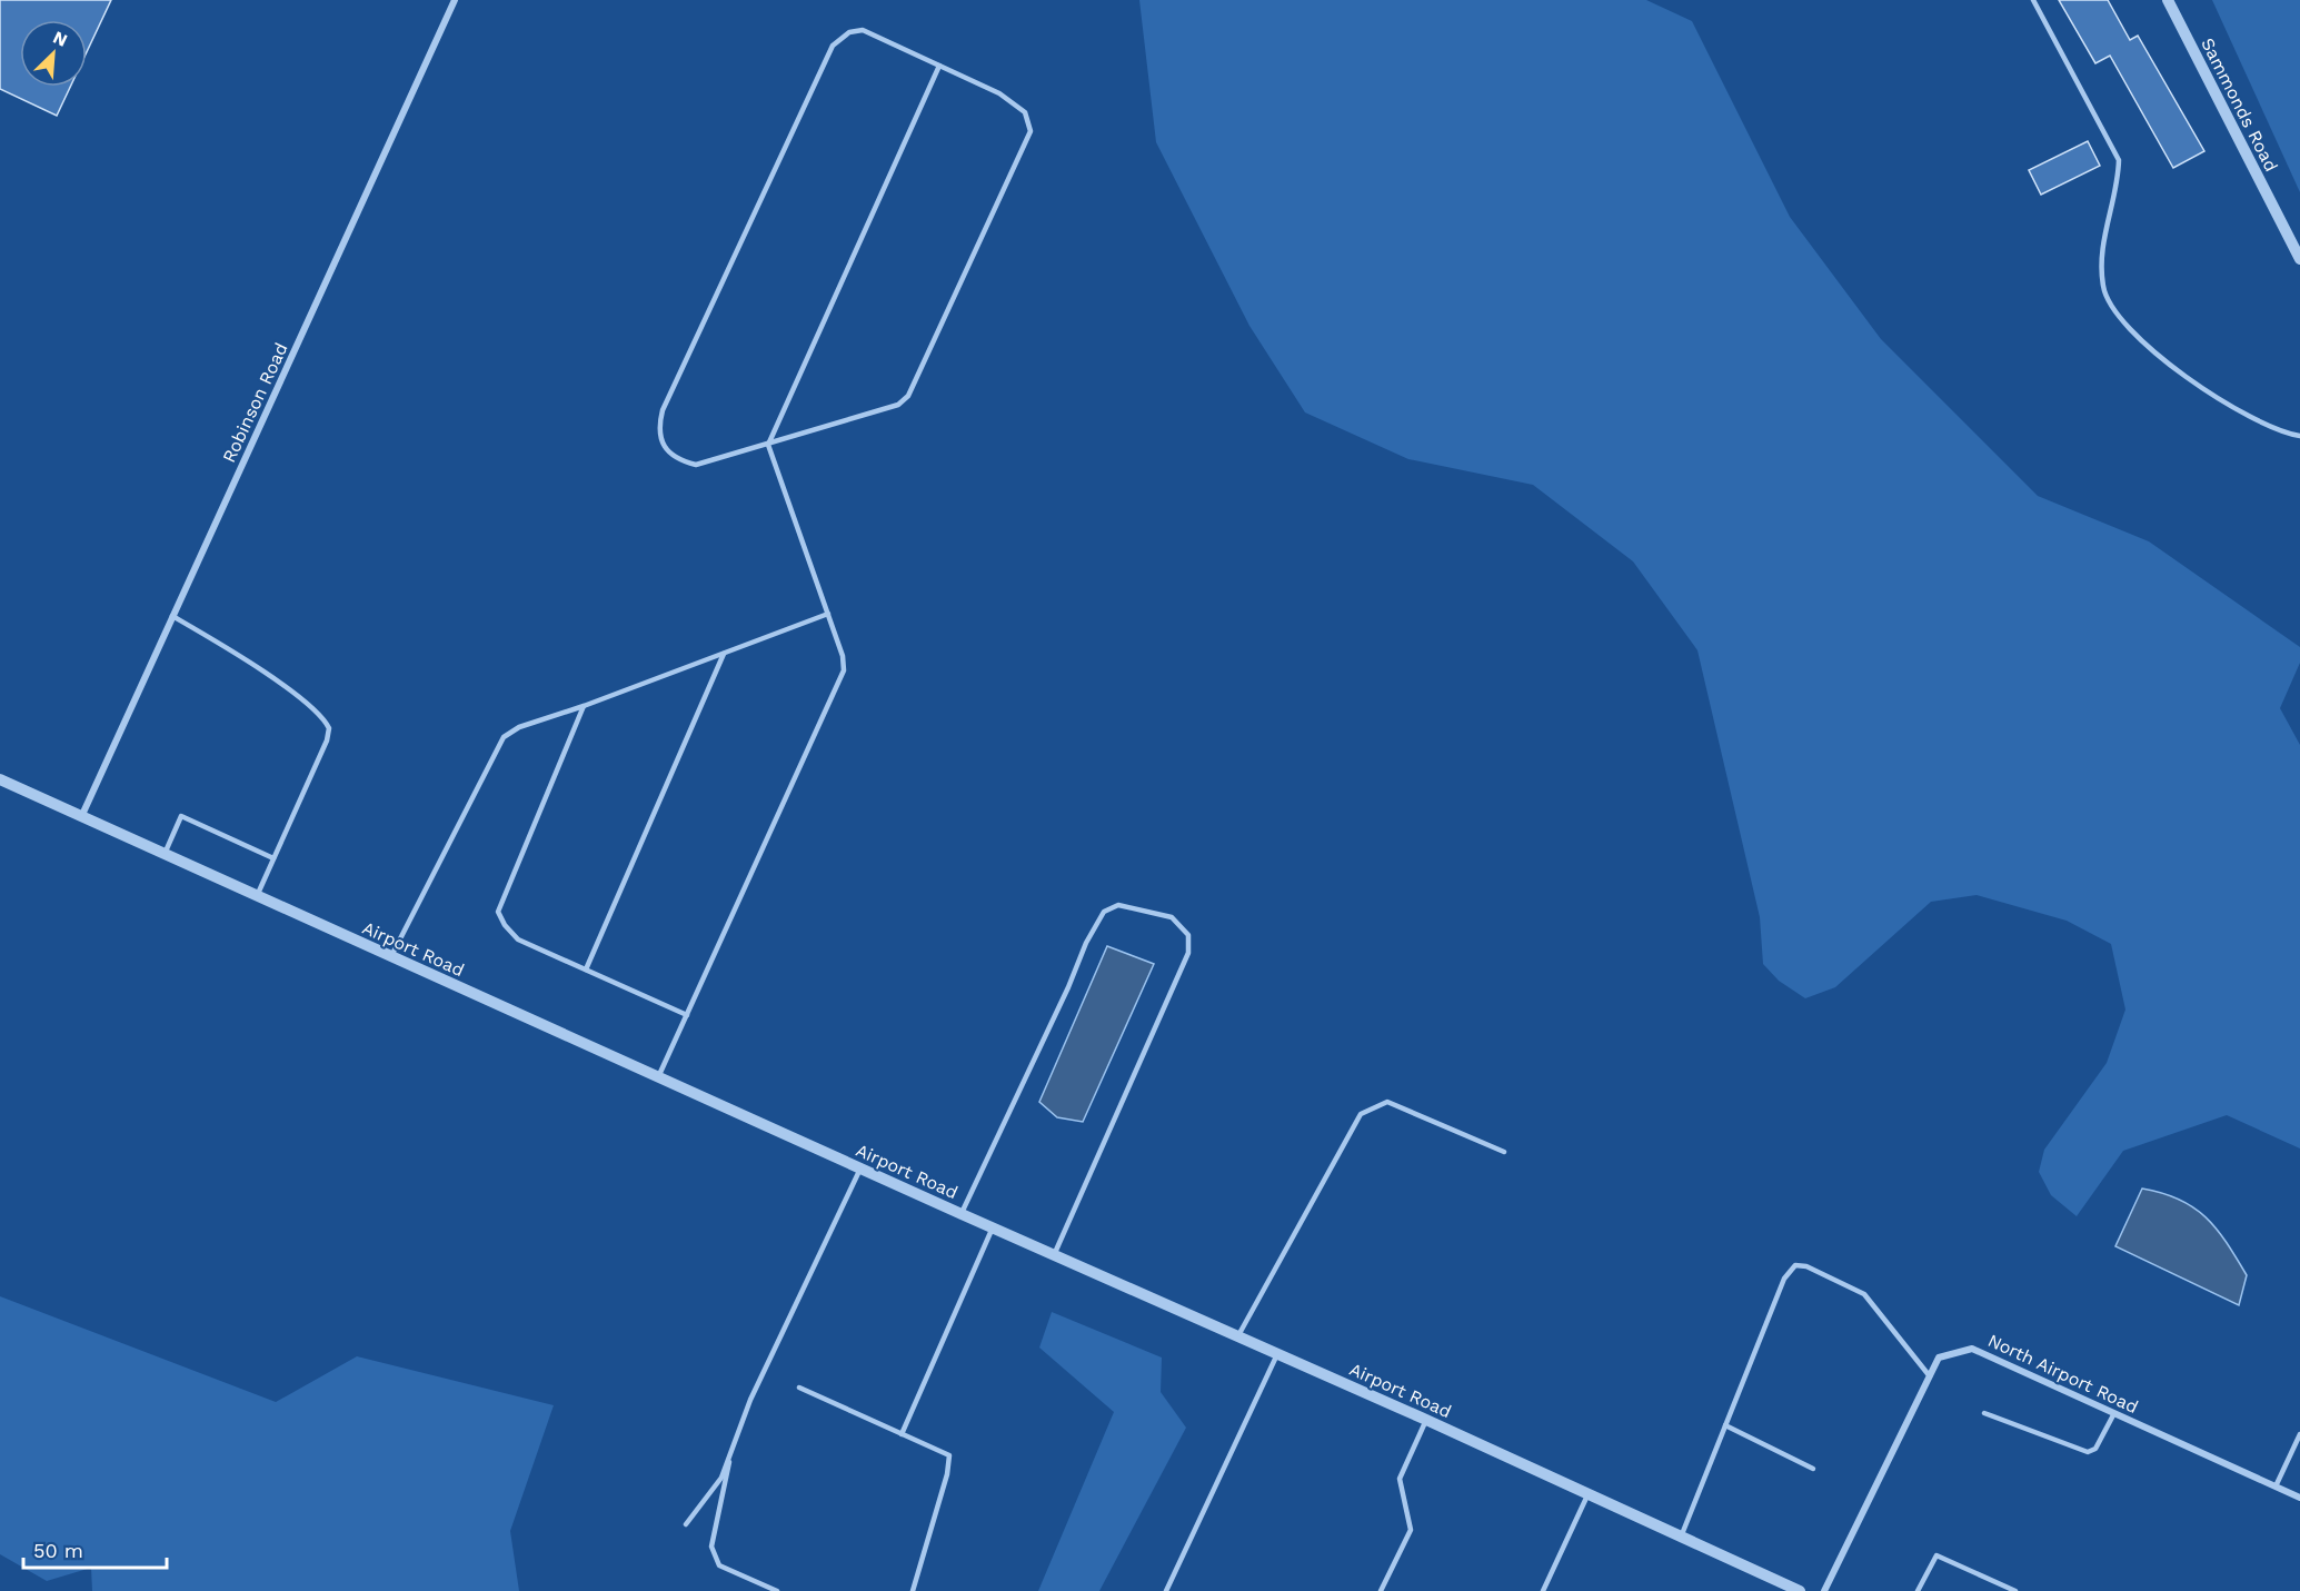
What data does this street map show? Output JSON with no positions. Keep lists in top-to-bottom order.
{
  "streets": {
    "street": [
      "Sammonds Road",
      "Robinson Road",
      "Airport Road",
      "North Airport Road"
    ]
  },
  "crossings": [
    ["Robinson Road", "Airport Road"]
  ],
  "scale_bar": "50 m",
  "north": "top right"
}
